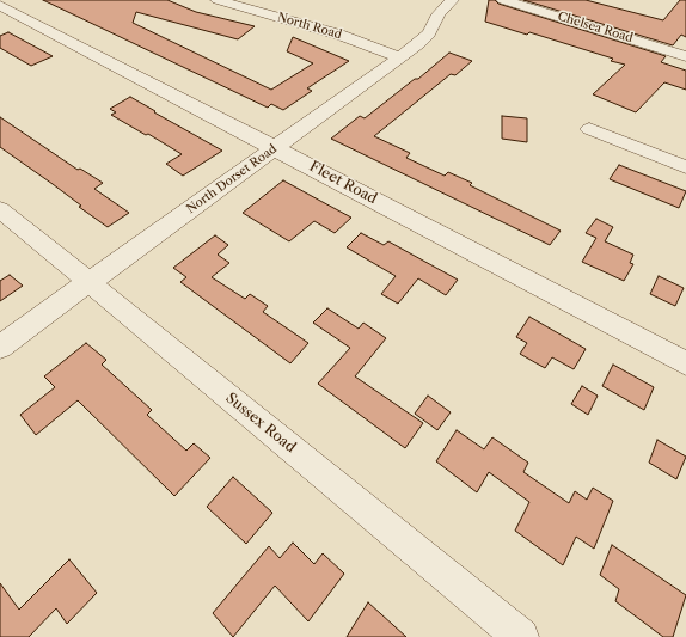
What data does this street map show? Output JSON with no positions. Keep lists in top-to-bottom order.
{
  "streets": {
    "street": [
      "North Road",
      "Chelsea Road",
      "North Dorset Road",
      "Fleet Road",
      "Sussex Road"
    ]
  },
  "crossings": [
    ["North Road", "North Dorset Road"],
    ["North Dorset Road", "Fleet Road"],
    ["North Dorset Road", "Sussex Road"]
  ]
}
